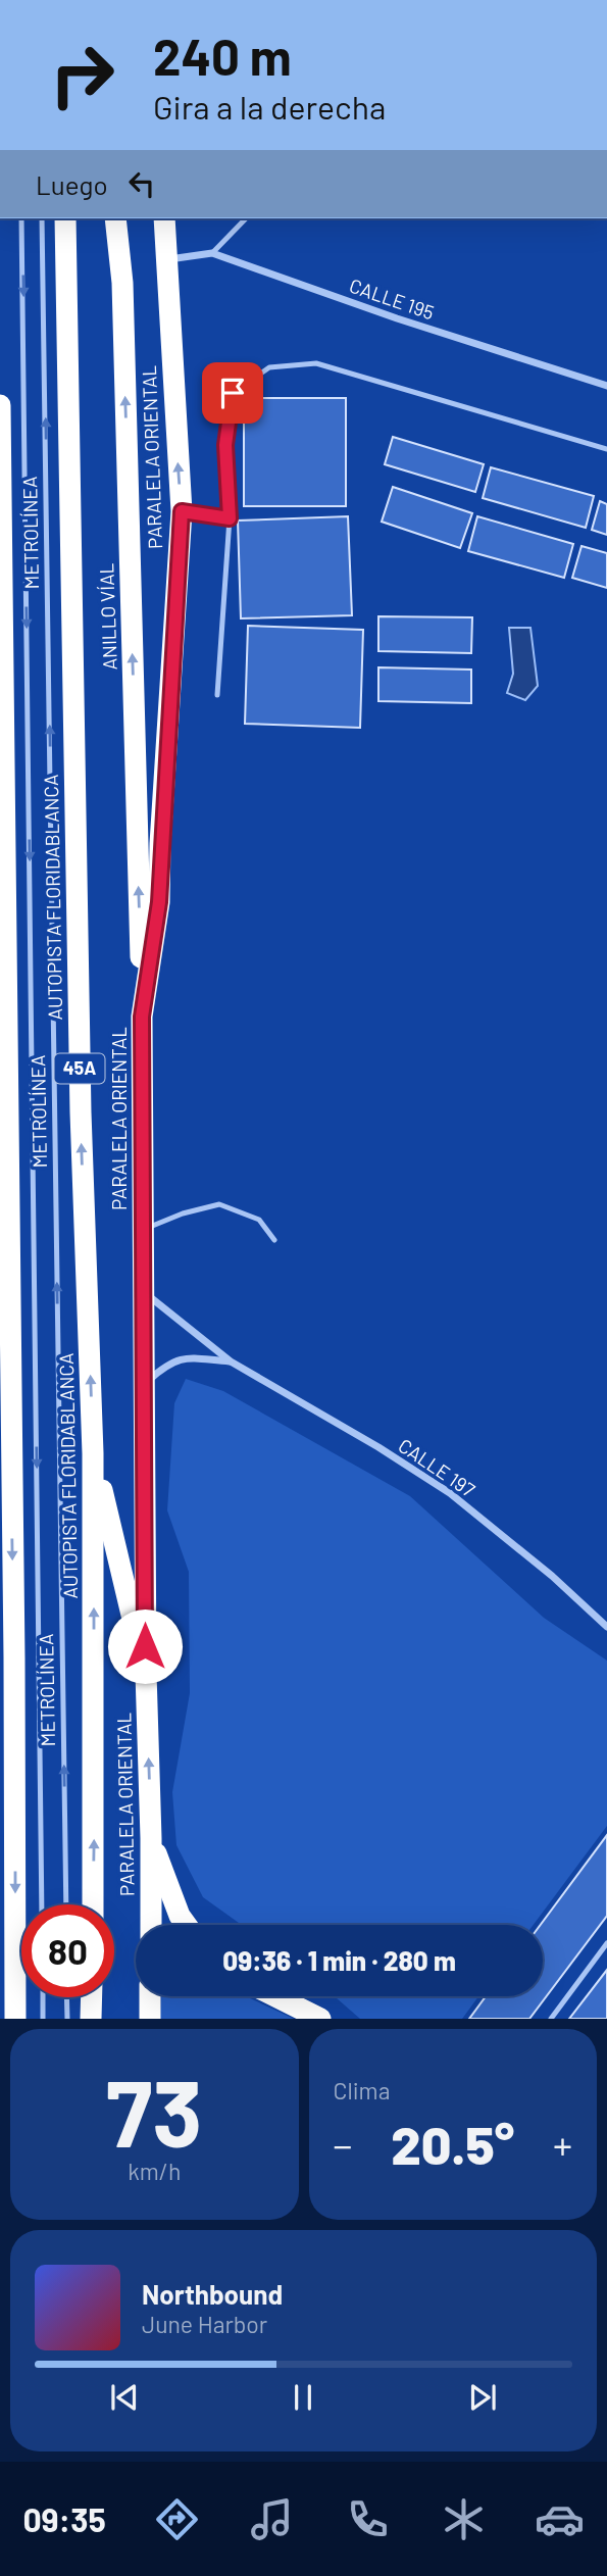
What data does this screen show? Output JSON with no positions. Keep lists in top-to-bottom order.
{
  "streets": {
    "highway": [
      "PARALELA ORIENTAL",
      "ANILLO VÍAL",
      "AUTOPISTA FLORIDABLANCA",
      "45A"
    ],
    "street": ["CALLE 195", "CALLE 197"],
    "lane": ["METROLÍNEA"]
  },
  "crossings": [
    ["CALLE 195", "PARALELA ORIENTAL"],
    ["PARALELA ORIENTAL", "ANILLO VÍAL"],
    ["PARALELA ORIENTAL", "CALLE 197"]
  ],
  "page": {
    "turn": ["240 m", "Gira a la derecha"],
    "then": "Luego",
    "limit": "80",
    "trip": "09:36 · 1 min · 280 m",
    "tile": [
      ["73", "km/h"],
      "Clima"
    ],
    "heat": ["−", "20.5°", "+"],
    "song": ["Northbound", "June Harbor"],
    "tabs": "09:35"
  }
}
